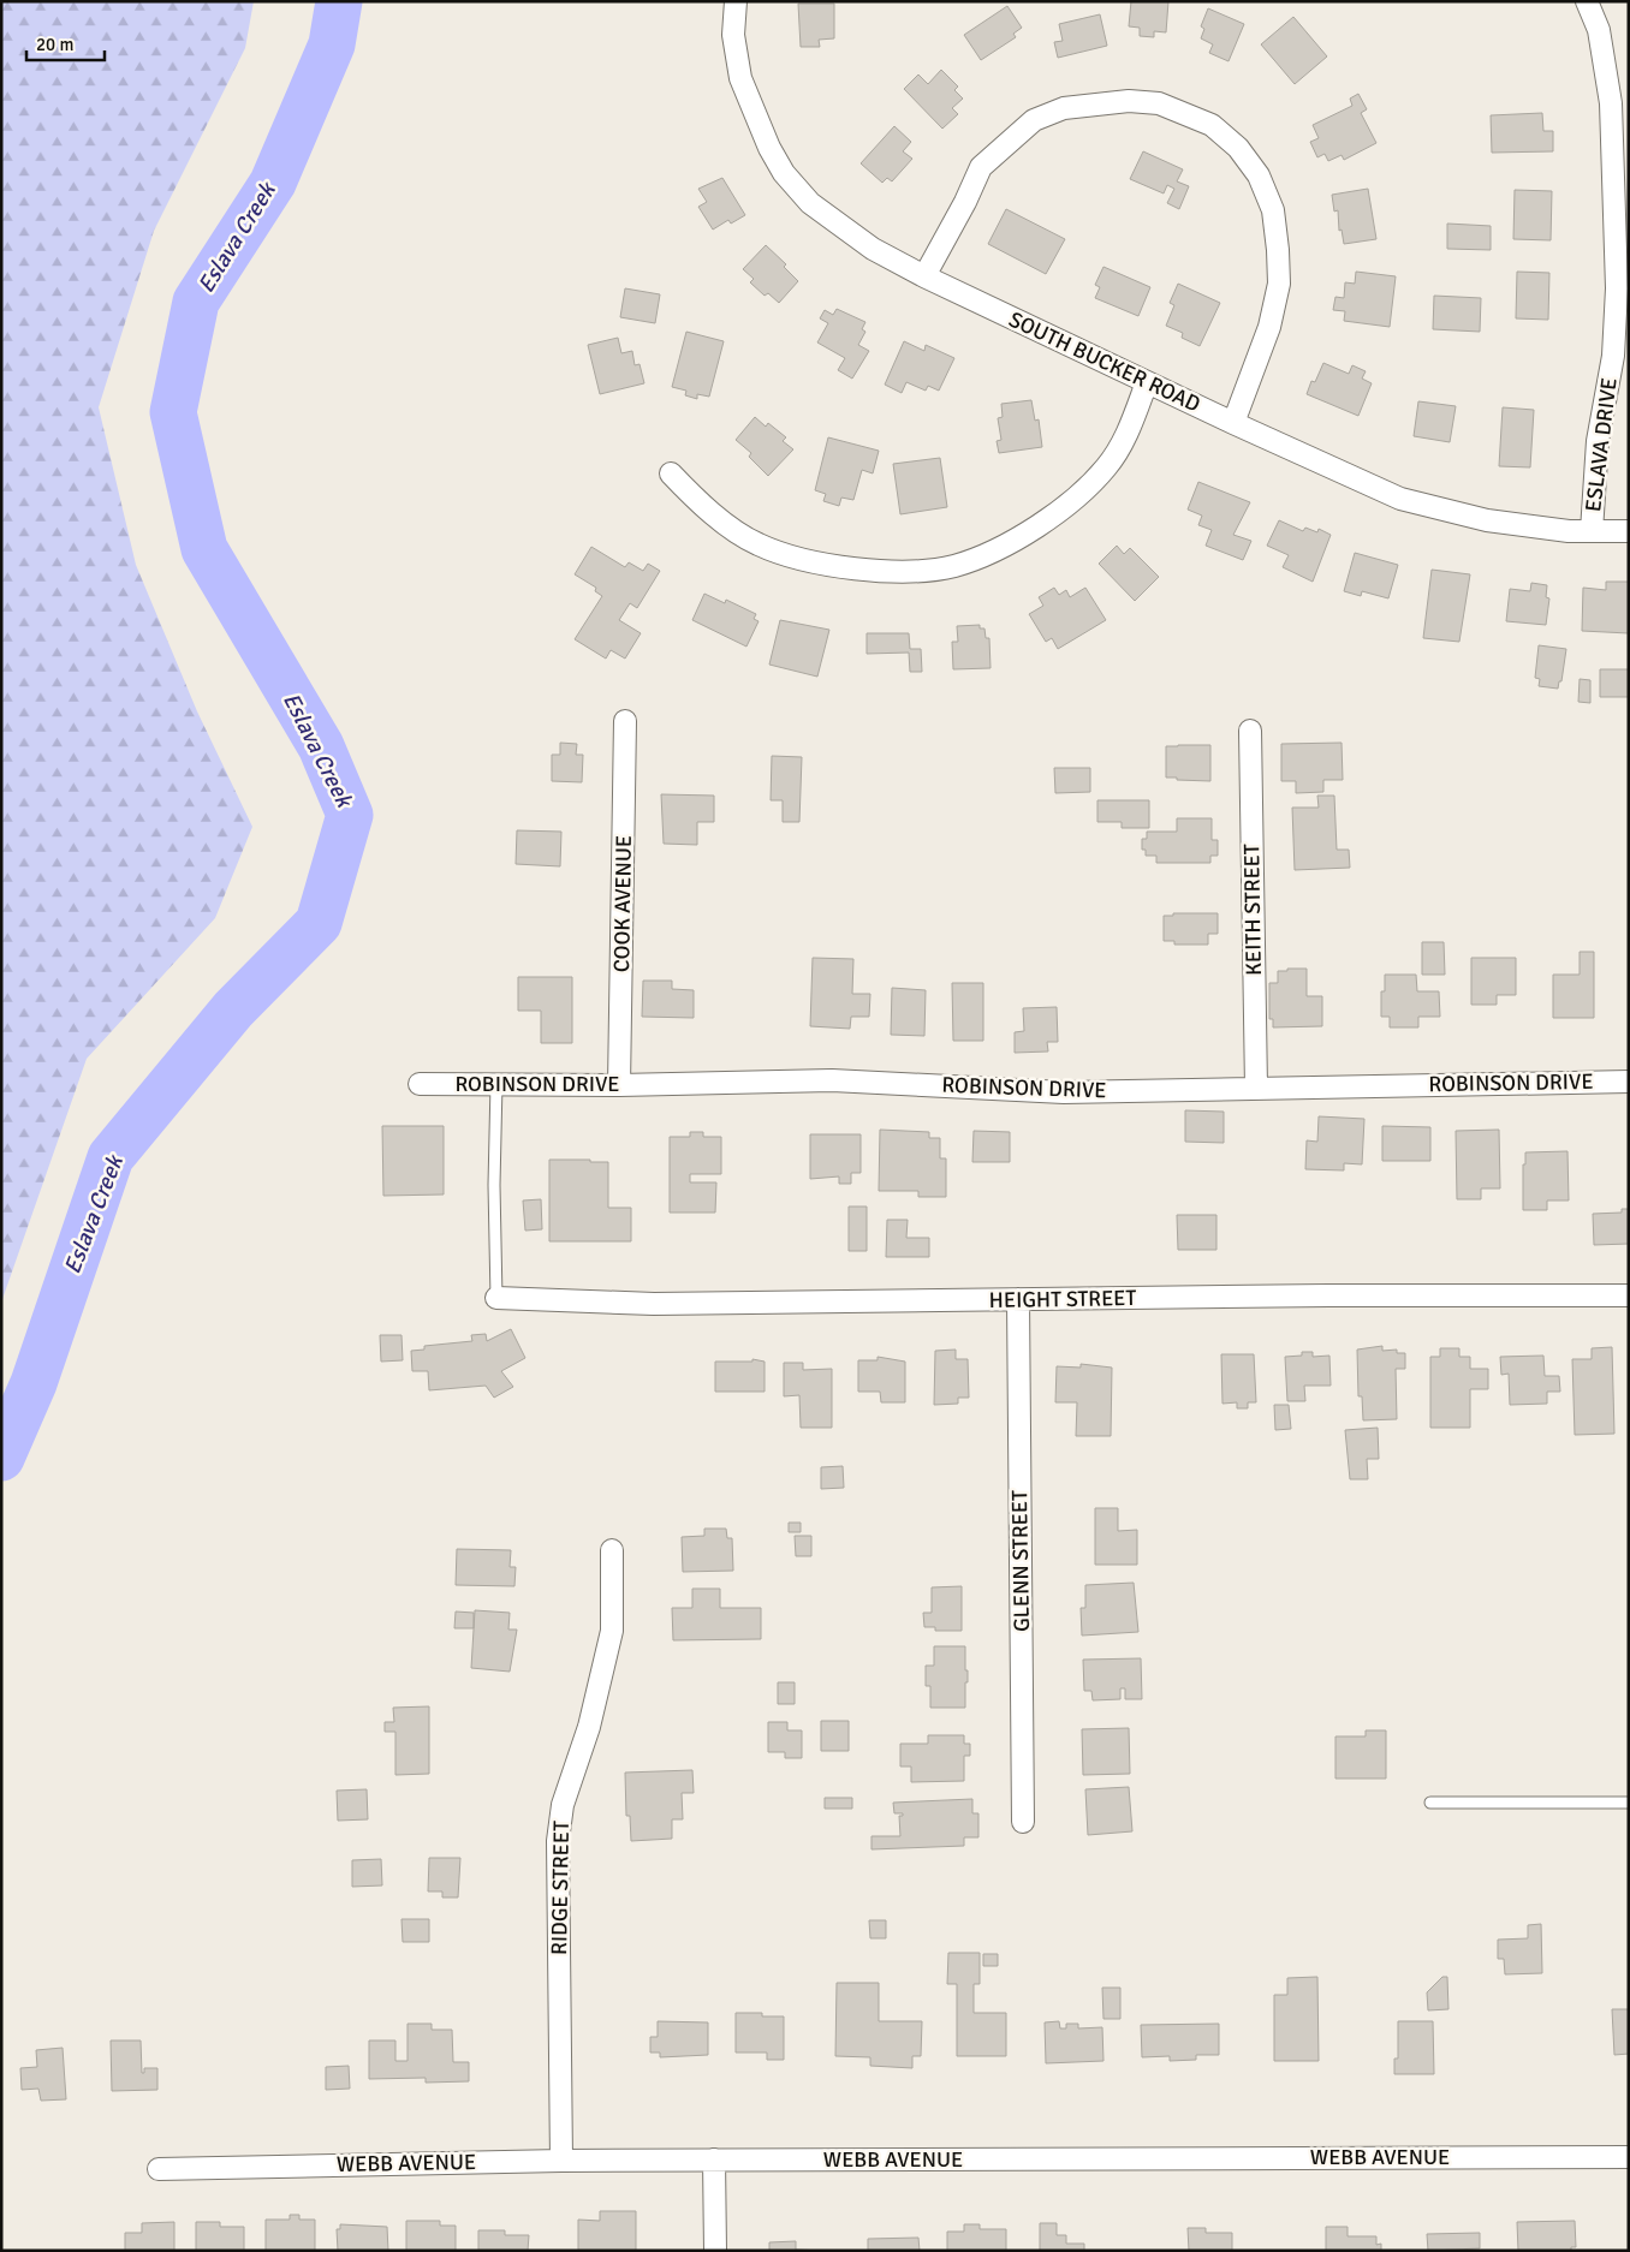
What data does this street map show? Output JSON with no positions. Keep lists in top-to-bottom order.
{
  "streets": {
    "street": [
      "SOUTH BUCKER ROAD",
      "ESLAVA DRIVE",
      "COOK AVENUE",
      "KEITH STREET",
      "ROBINSON DRIVE",
      "HEIGHT STREET",
      "GLENN STREET",
      "RIDGE STREET",
      "WEBB AVENUE"
    ]
  },
  "crossings": [
    ["SOUTH BUCKER ROAD", "ESLAVA DRIVE"],
    ["COOK AVENUE", "ROBINSON DRIVE"],
    ["KEITH STREET", "ROBINSON DRIVE"],
    ["HEIGHT STREET", "GLENN STREET"],
    ["RIDGE STREET", "WEBB AVENUE"]
  ],
  "water": ["Eslava Creek"],
  "scale_bar": "20 m"
}
